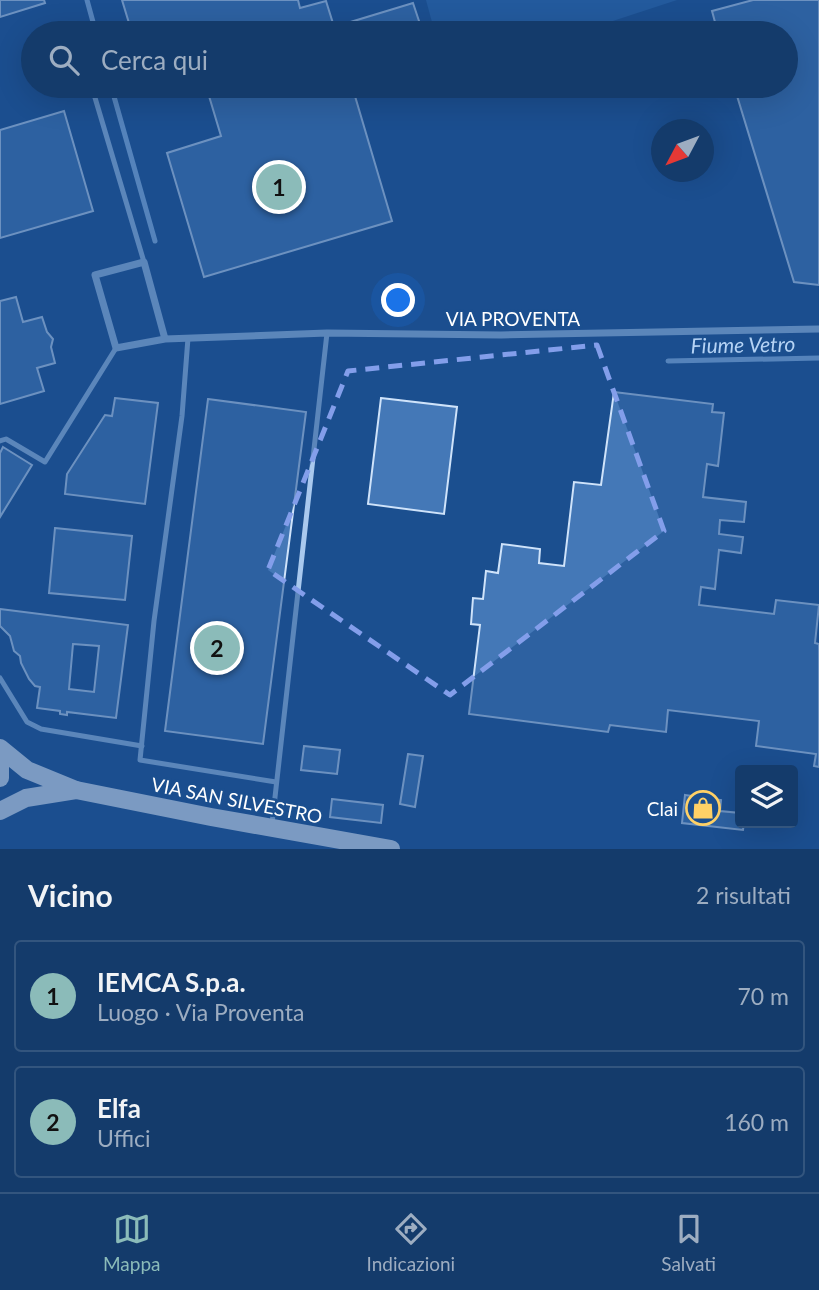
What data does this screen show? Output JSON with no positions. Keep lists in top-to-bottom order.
{
  "streets": {
    "main road": ["VIA SAN SILVESTRO"],
    "street": ["VIA PROVENTA"]
  },
  "water": ["Fiume Vetro"],
  "places": {
    "shop": ["Clai"]
  },
  "north": "bottom left",
  "page": {
    "search": "Cerca qui",
    "pins": ["1", "2"],
    "heading": ["Vicino", "2 risultati"],
    "list": [
      {
        "mark": "1",
        "name": "IEMCA S.p.a.",
        "note": "Luogo · Via Proventa",
        "value": "70 m"
      },
      {
        "mark": "2",
        "name": "Elfa",
        "note": "Uffici",
        "value": "160 m"
      }
    ],
    "nav": ["Mappa", "Indicazioni", "Salvati"]
  }
}
